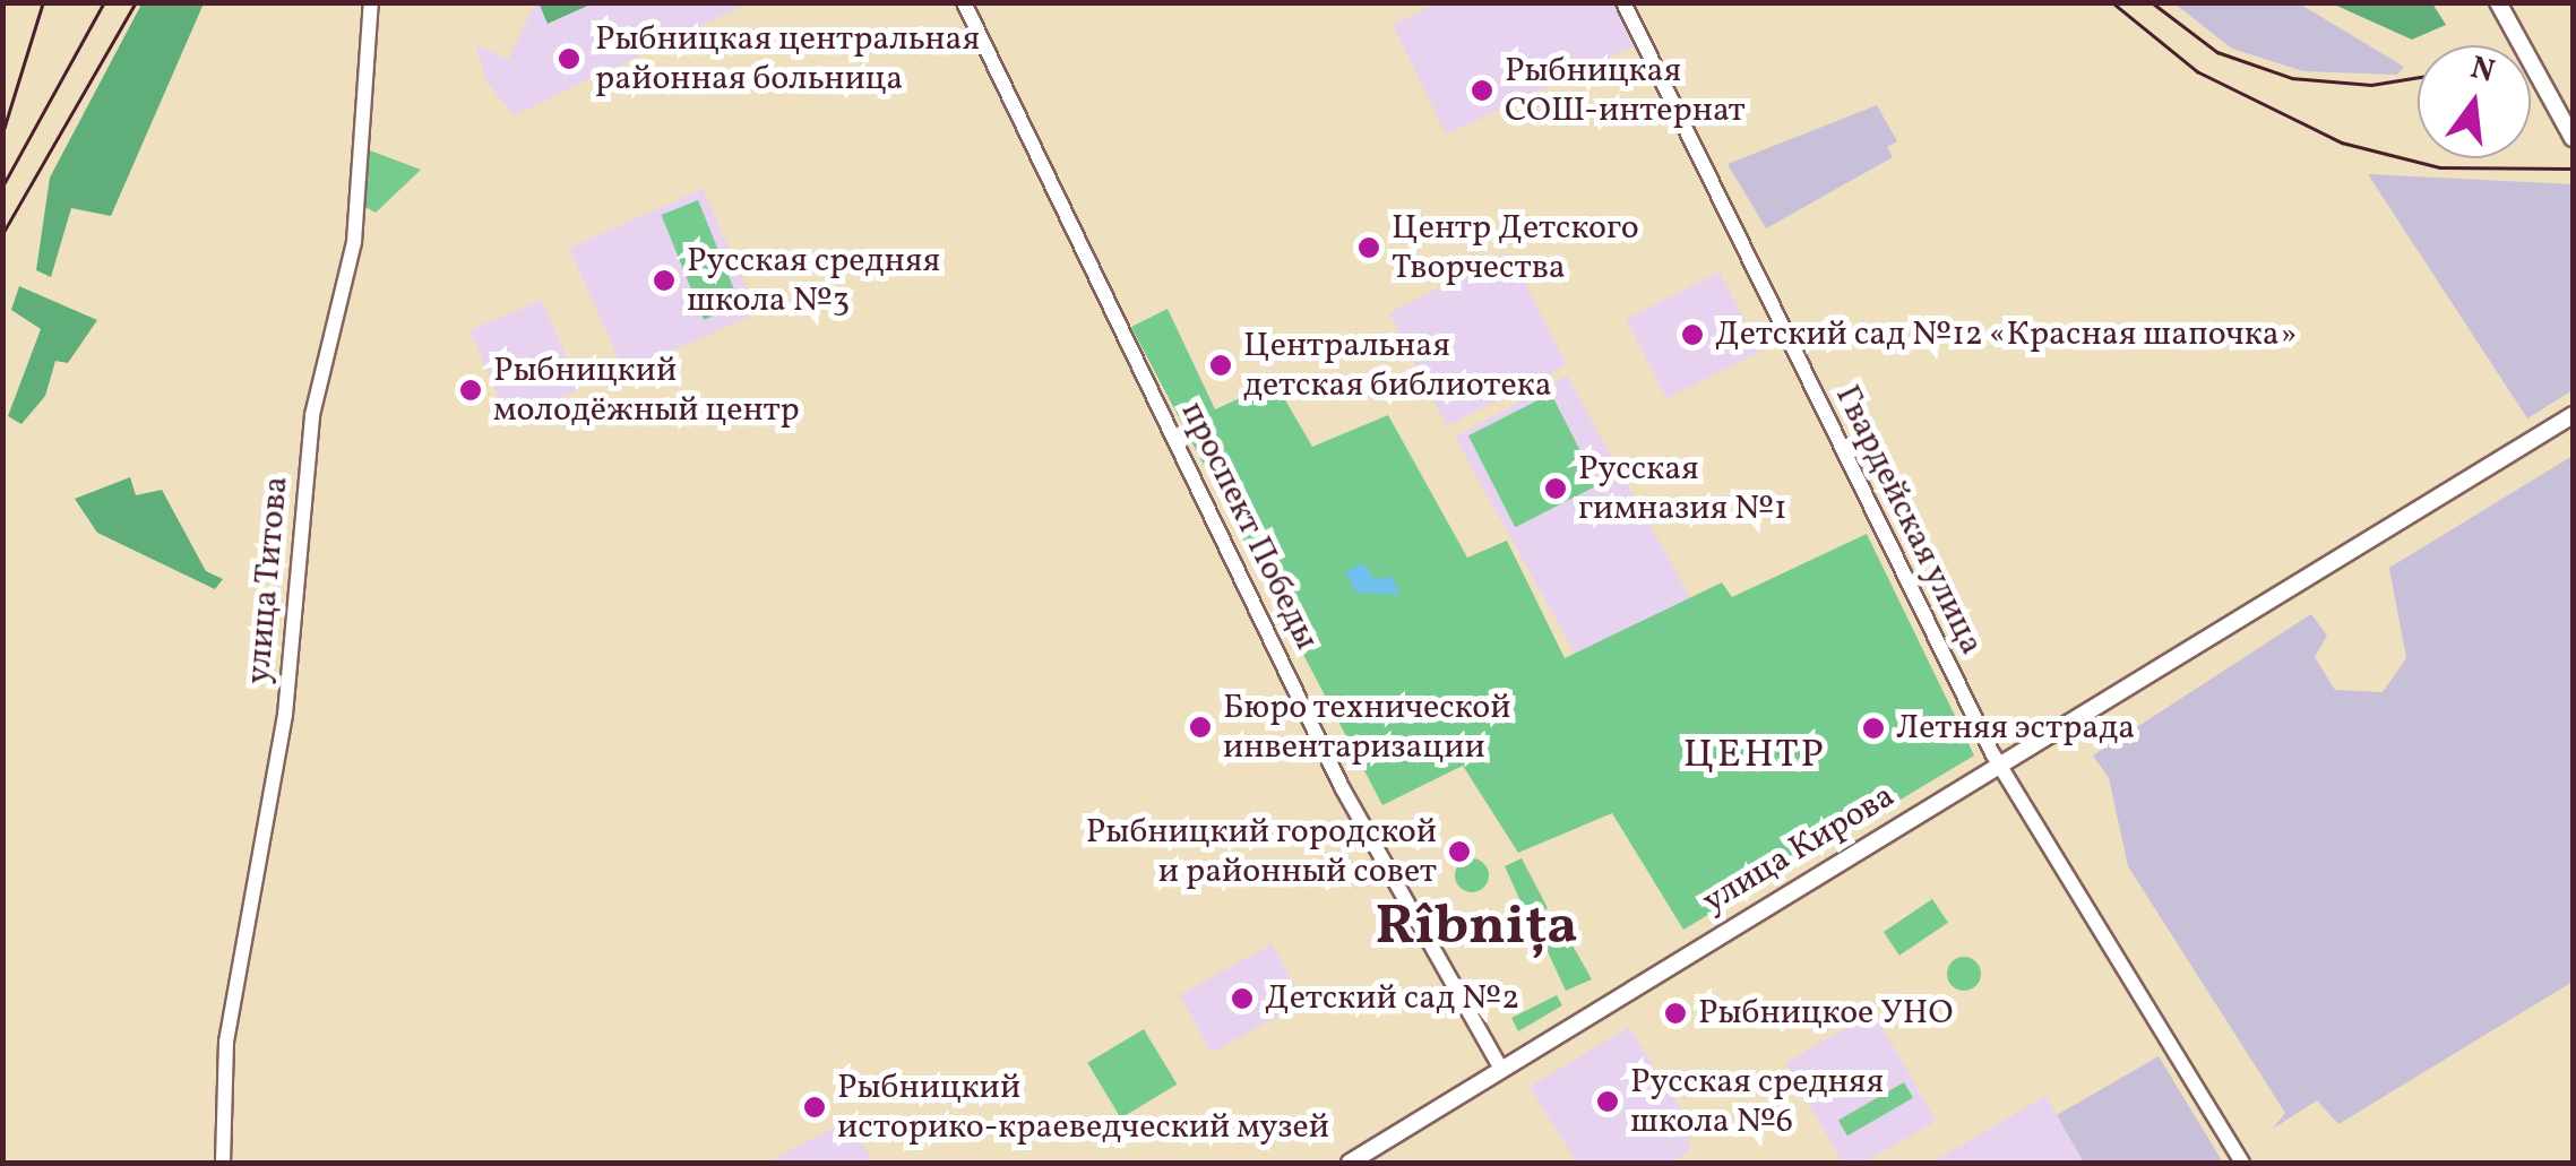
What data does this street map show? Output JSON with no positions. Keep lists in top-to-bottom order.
{
  "streets": {
    "main road": ["улица Кирова"],
    "street": ["Гвардейская улица", "проспект Победы", "улица Титова"]
  },
  "crossings": [
    ["Гвардейская улица", "улица Кирова"],
    ["проспект Победы", "улица Кирова"]
  ],
  "districts": ["ЦЕНТР", "Rîbnița"],
  "places": [
    "Рыбницкая центральная районная больница",
    "Рыбницкая СОШ-интернат",
    "Центр Детского Творчества",
    "Русская средняя школа №3",
    "Детский сад №12 «Красная шапочка»",
    "Центральная детская библиотека",
    "Рыбницкий молодёжный центр",
    "Русская гимназия №1",
    "Бюро технической инвентаризации",
    "Летняя эстрада",
    "Рыбницкий городской и районный совет",
    "Детский сад №2",
    "Рыбницкое УНО",
    "Русская средняя школа №6",
    "Рыбницкий историко-краеведческий музей"
  ],
  "north": "top"
}
